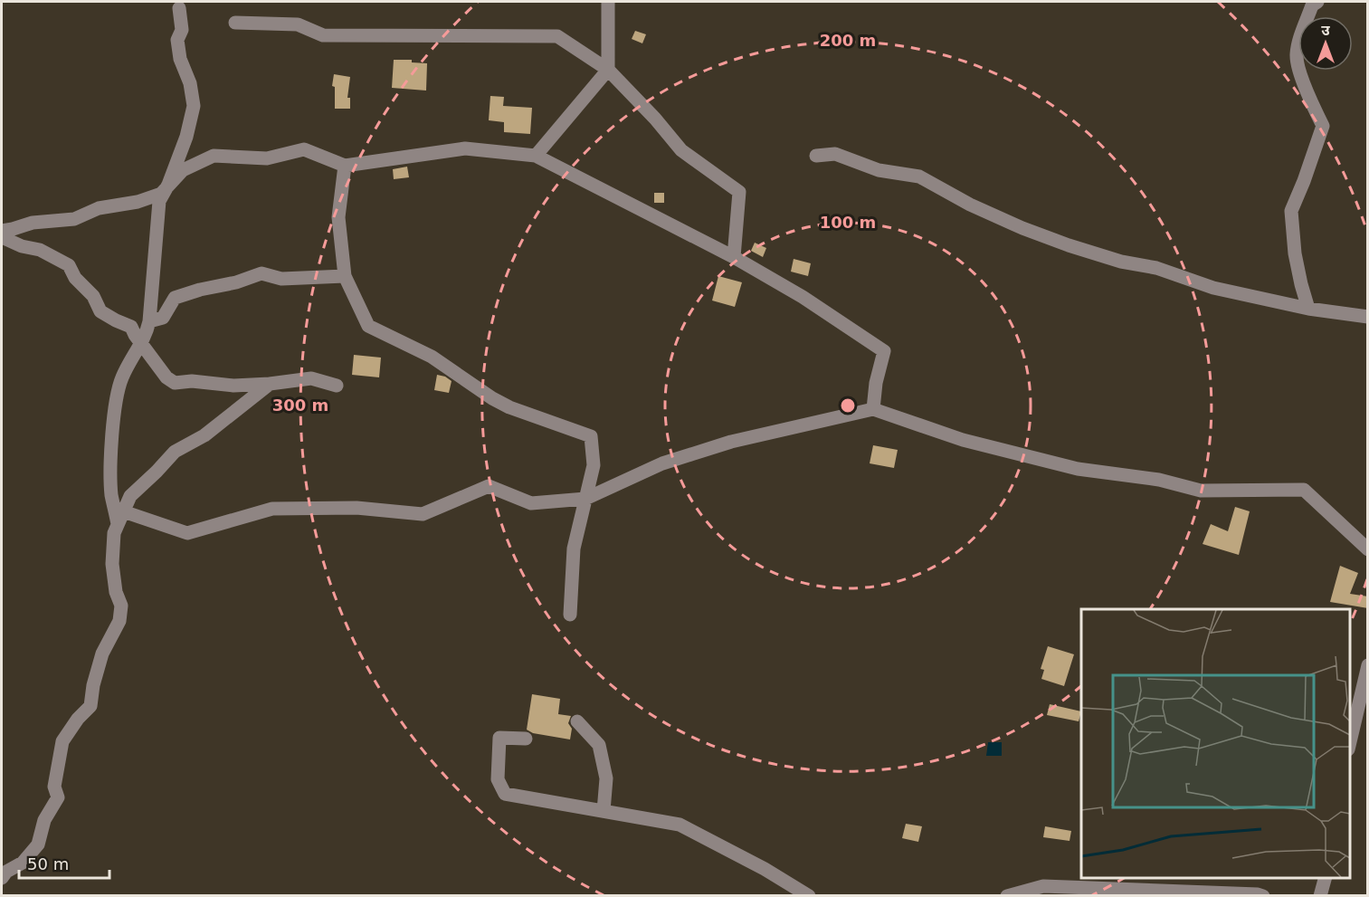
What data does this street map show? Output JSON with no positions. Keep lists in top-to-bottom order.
{
  "scale_bar": "50 m",
  "north": "top",
  "rings": ["200 m", "100 m", "300 m"]
}
